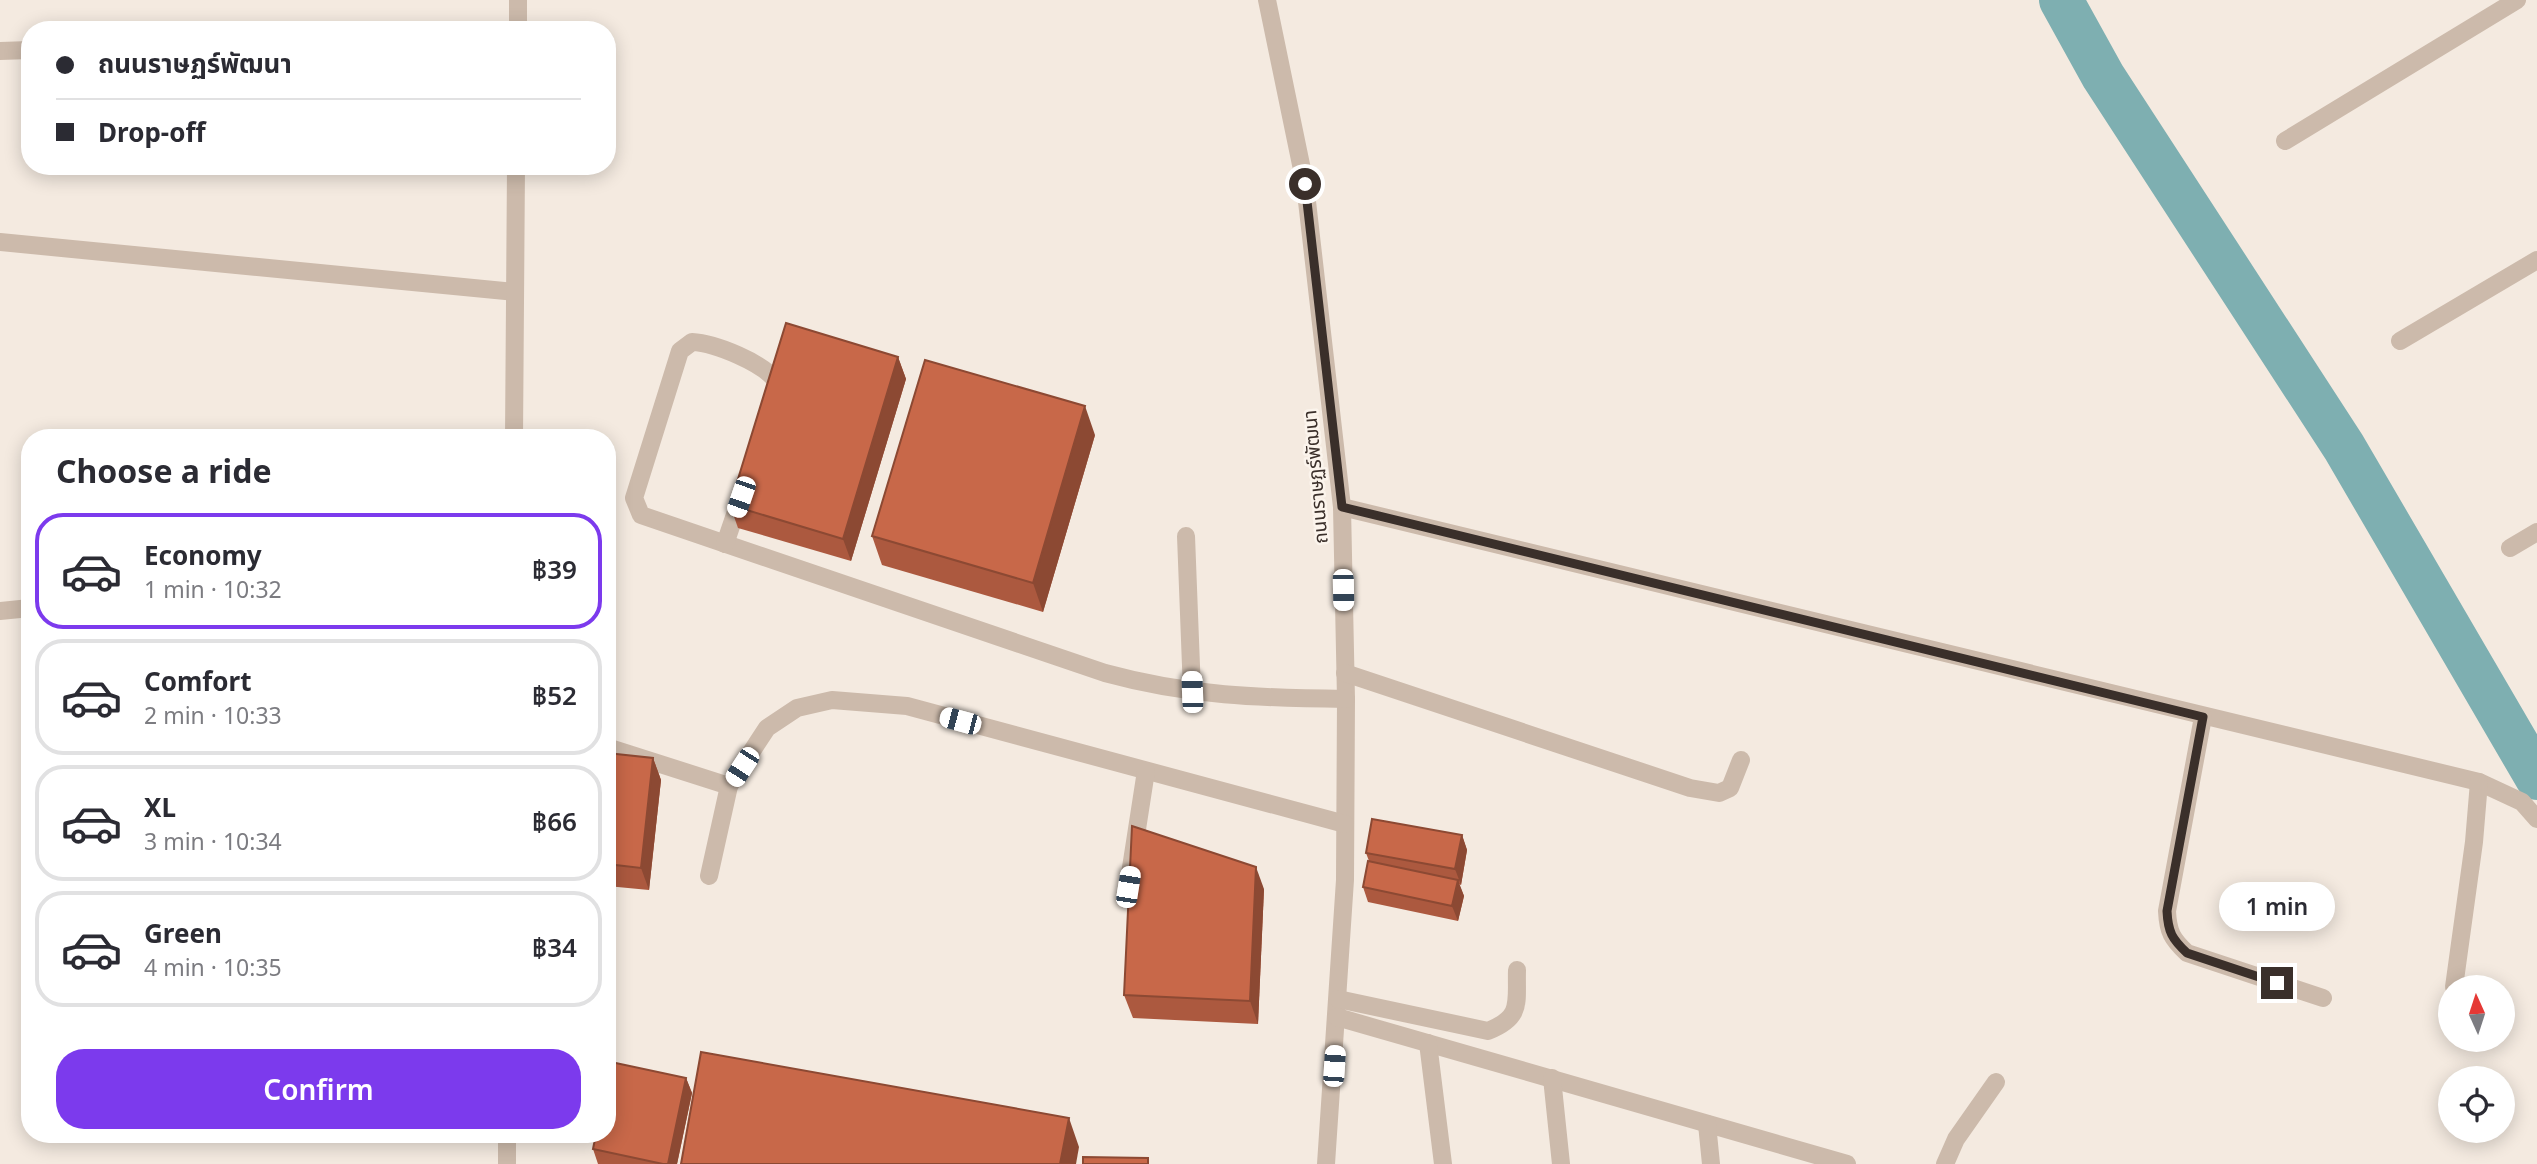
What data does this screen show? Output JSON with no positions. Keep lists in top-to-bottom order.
{
  "streets": {
    "street": ["ถนนราษฏร์พัฒนา"]
  },
  "north": "top",
  "page": {
    "banner": ["ถนนราษฏร์พัฒนา", "Drop-off"],
    "heading": "Choose a ride",
    "list": [
      {
        "name": "Economy",
        "note": "1 min · 10:32",
        "value": "฿39"
      },
      {
        "name": "Comfort",
        "note": "2 min · 10:33",
        "value": "฿52"
      },
      {
        "name": "XL",
        "note": "3 min · 10:34",
        "value": "฿66"
      },
      {
        "name": "Green",
        "note": "4 min · 10:35",
        "value": "฿34"
      }
    ],
    "bubble": "1 min",
    "buttons": "Confirm"
  }
}
